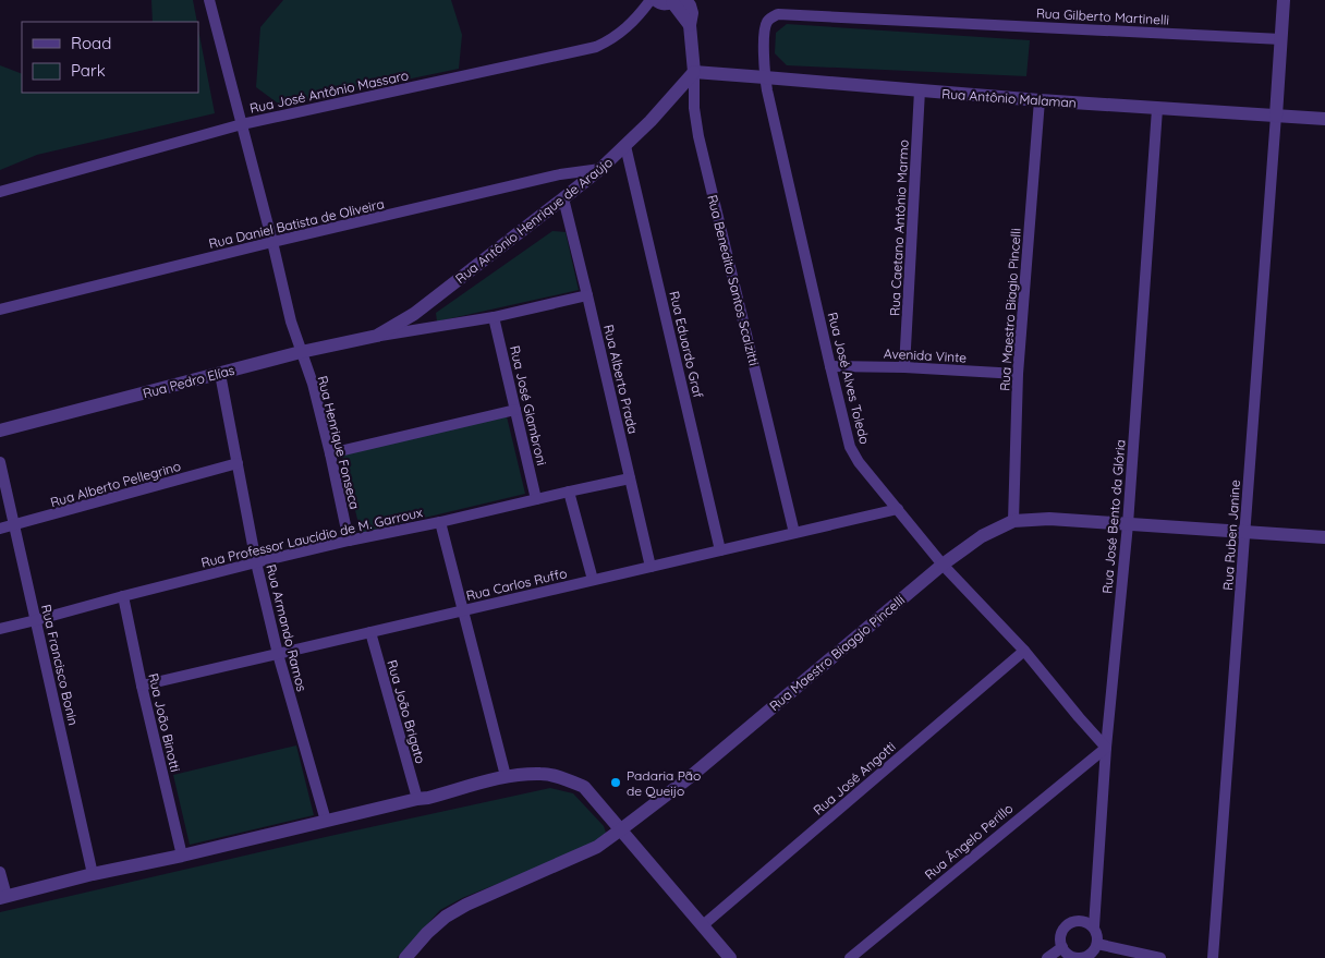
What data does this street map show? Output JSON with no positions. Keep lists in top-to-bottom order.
{
  "streets": {
    "street": [
      "Rua Gilberto Martinelli",
      "Rua José Antônio Massaro",
      "Rua Antônio Malaman",
      "Rua Antônio Henrique de Araújo",
      "Rua Daniel Batista de Oliveira",
      "Rua Caetano Antônio Marmo",
      "Rua Benedito Santos Scalzitti",
      "Rua Maestro Biagio Pincelli",
      "Rua Eduardo Graf",
      "Avenida Vinte",
      "Rua José Alves Toledo",
      "Rua Alberto Prada",
      "Rua Pedro Elías",
      "Rua José Giambroni",
      "Rua Henrique Fonseca",
      "Rua Alberto Pellegrino",
      "Rua José Bento da Glória",
      "Rua Ruben Janine",
      "Rua Professor Laucídio de M. Garroux",
      "Rua Carlos Ruffo",
      "Rua Armando Ramos",
      "Rua Maestro Biaggio Pincelli",
      "Rua Francisco Bonin",
      "Rua João Brigato",
      "Rua João Binotti",
      "Rua José Angotti",
      "Rua Ângelo Perillo"
    ]
  },
  "crossings": [
    ["Rua Gilberto Martinelli", "Rua José Alves Toledo"],
    ["Rua José Antônio Massaro", "Rua Henrique Fonseca"],
    ["Rua Antônio Malaman", "Rua Antônio Henrique de Araújo"],
    ["Rua Antônio Malaman", "Rua Caetano Antônio Marmo"],
    ["Rua Antônio Malaman", "Rua Benedito Santos Scalzitti"],
    ["Rua Antônio Malaman", "Rua Maestro Biagio Pincelli"],
    ["Rua Antônio Malaman", "Rua José Alves Toledo"],
    ["Rua Antônio Malaman", "Rua José Bento da Glória"],
    ["Rua Antônio Malaman", "Rua Ruben Janine"],
    ["Rua Antônio Henrique de Araújo", "Rua Daniel Batista de Oliveira"],
    ["Rua Antônio Henrique de Araújo", "Rua Benedito Santos Scalzitti"],
    ["Rua Antônio Henrique de Araújo", "Rua Eduardo Graf"],
    ["Rua Antônio Henrique de Araújo", "Rua Alberto Prada"],
    ["Rua Antônio Henrique de Araújo", "Rua Pedro Elías"],
    ["Rua Daniel Batista de Oliveira", "Rua Henrique Fonseca"],
    ["Rua Caetano Antônio Marmo", "Avenida Vinte"],
    ["Rua Benedito Santos Scalzitti", "Rua Carlos Ruffo"],
    ["Rua Maestro Biagio Pincelli", "Avenida Vinte"],
    ["Rua Maestro Biagio Pincelli", "Rua Maestro Biaggio Pincelli"],
    ["Rua Eduardo Graf", "Rua Carlos Ruffo"],
    ["Avenida Vinte", "Rua José Alves Toledo"],
    ["Rua José Alves Toledo", "Rua José Bento da Glória"],
    ["Rua José Alves Toledo", "Rua Carlos Ruffo"],
    ["Rua José Alves Toledo", "Rua Maestro Biaggio Pincelli"],
    ["Rua José Alves Toledo", "Rua José Angotti"],
    ["Rua José Alves Toledo", "Rua Ângelo Perillo"],
    ["Rua Alberto Prada", "Rua Pedro Elías"],
    ["Rua Alberto Prada", "Rua Professor Laucídio de M. Garroux"],
    ["Rua Alberto Prada", "Rua Carlos Ruffo"],
    ["Rua Pedro Elías", "Rua José Giambroni"],
    ["Rua Pedro Elías", "Rua Henrique Fonseca"],
    ["Rua Pedro Elías", "Rua Armando Ramos"],
    ["Rua José Giambroni", "Rua Professor Laucídio de M. Garroux"],
    ["Rua Henrique Fonseca", "Rua Professor Laucídio de M. Garroux"],
    ["Rua Alberto Pellegrino", "Rua Armando Ramos"],
    ["Rua Alberto Pellegrino", "Rua Francisco Bonin"],
    ["Rua José Bento da Glória", "Rua Maestro Biaggio Pincelli"],
    ["Rua José Bento da Glória", "Rua Ângelo Perillo"],
    ["Rua Ruben Janine", "Rua Maestro Biaggio Pincelli"],
    ["Rua Professor Laucídio de M. Garroux", "Rua Armando Ramos"],
    ["Rua Professor Laucídio de M. Garroux", "Rua Francisco Bonin"],
    ["Rua Professor Laucídio de M. Garroux", "Rua João Binotti"],
    ["Rua Carlos Ruffo", "Rua Armando Ramos"],
    ["Rua Carlos Ruffo", "Rua João Brigato"],
    ["Rua Carlos Ruffo", "Rua João Binotti"]
  ],
  "places": ["Padaria Pão de Queijo"],
  "legend": ["Road", "Park"]
}
